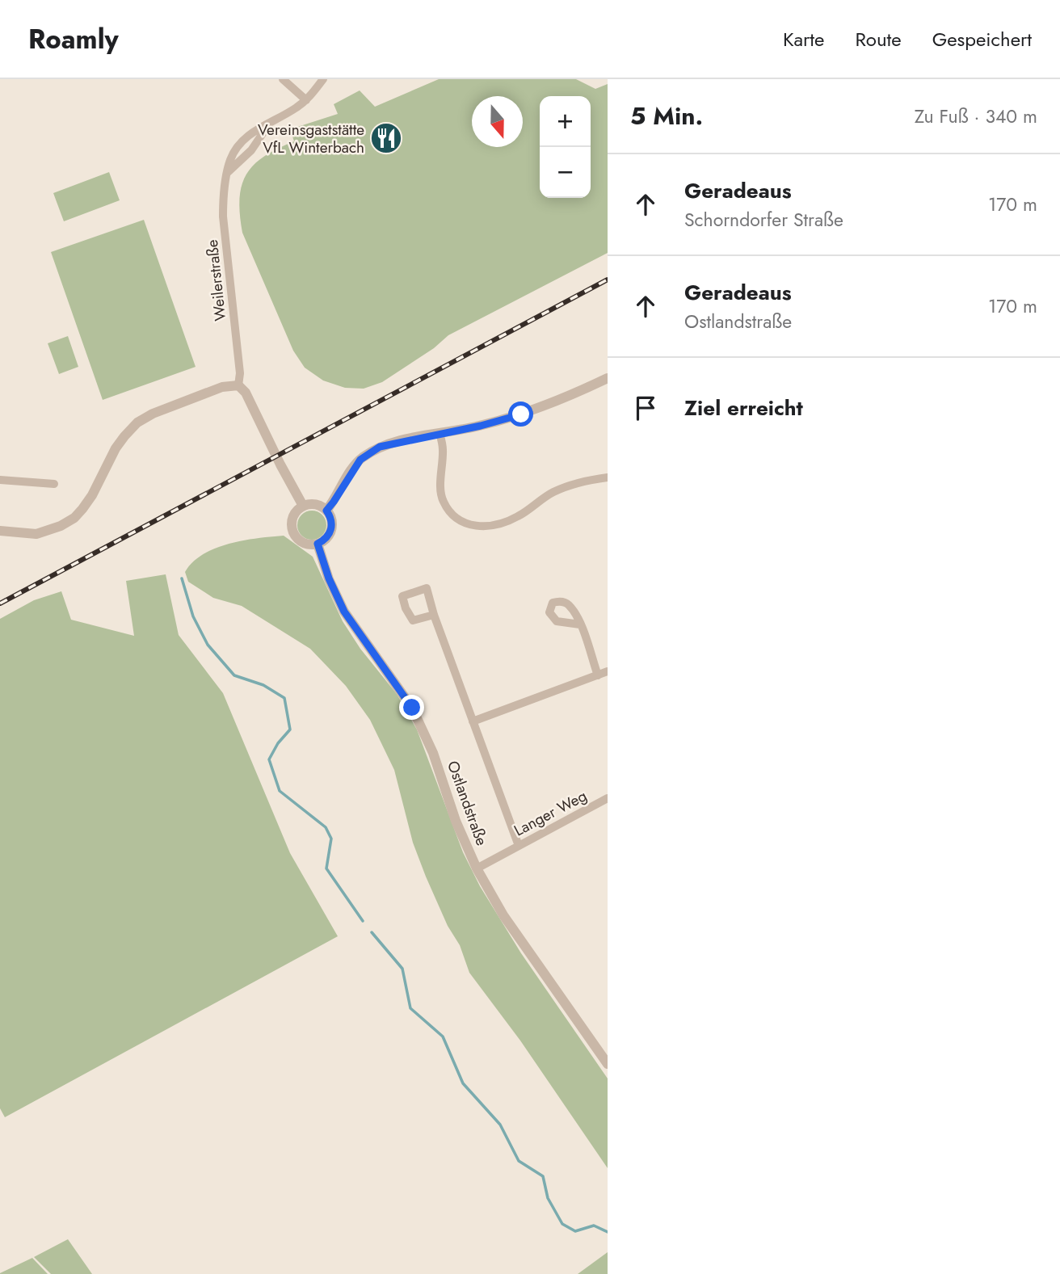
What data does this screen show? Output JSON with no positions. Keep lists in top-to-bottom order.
{
  "streets": {
    "street": ["Weilerstraße", "Ostlandstraße", "Langer Weg"]
  },
  "crossings": [
    ["Ostlandstraße", "Langer Weg"]
  ],
  "places": {
    "restaurant": ["Vereinsgaststätte VfL Winterbach"]
  },
  "north": "bottom",
  "page": {
    "header": "Roamly",
    "nav": ["Karte", "Route", "Gespeichert"],
    "heading": ["5 Min.", "Zu Fuß · 340 m"],
    "map_buttons": ["+", "−"],
    "list": [
      ["Geradeaus", "Schorndorfer Straße", "170 m"],
      ["Geradeaus", "Ostlandstraße", "170 m"],
      "Ziel erreicht"
    ]
  }
}
